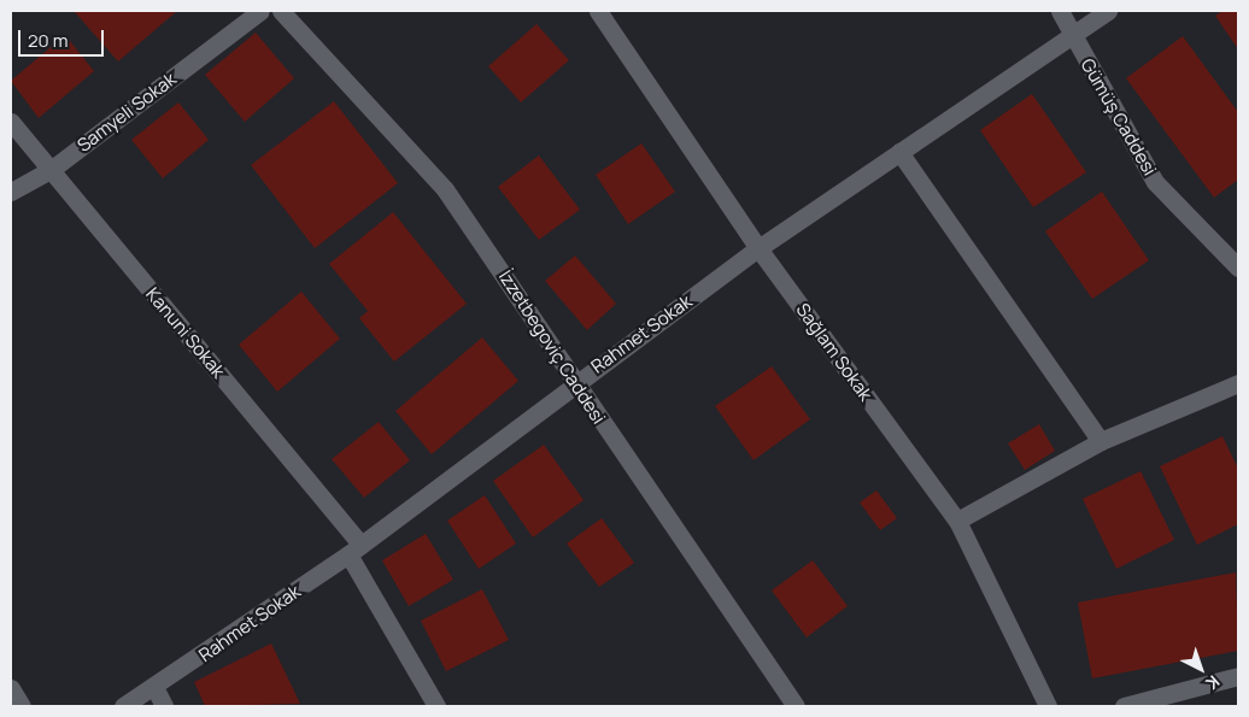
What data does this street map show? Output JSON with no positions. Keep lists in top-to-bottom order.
{
  "streets": {
    "street": [
      "Samyeli Sokak",
      "Gümüş Caddesi",
      "Kanuni Sokak",
      "Rahmet Sokak",
      "İzzetbegoviç Caddesi",
      "Sağlam Sokak"
    ]
  },
  "crossings": [
    ["Samyeli Sokak", "Kanuni Sokak"],
    ["Gümüş Caddesi", "Rahmet Sokak"],
    ["Kanuni Sokak", "Rahmet Sokak"],
    ["Rahmet Sokak", "İzzetbegoviç Caddesi"],
    ["Rahmet Sokak", "Sağlam Sokak"]
  ],
  "scale_bar": "20 m",
  "north": "bottom right"
}
